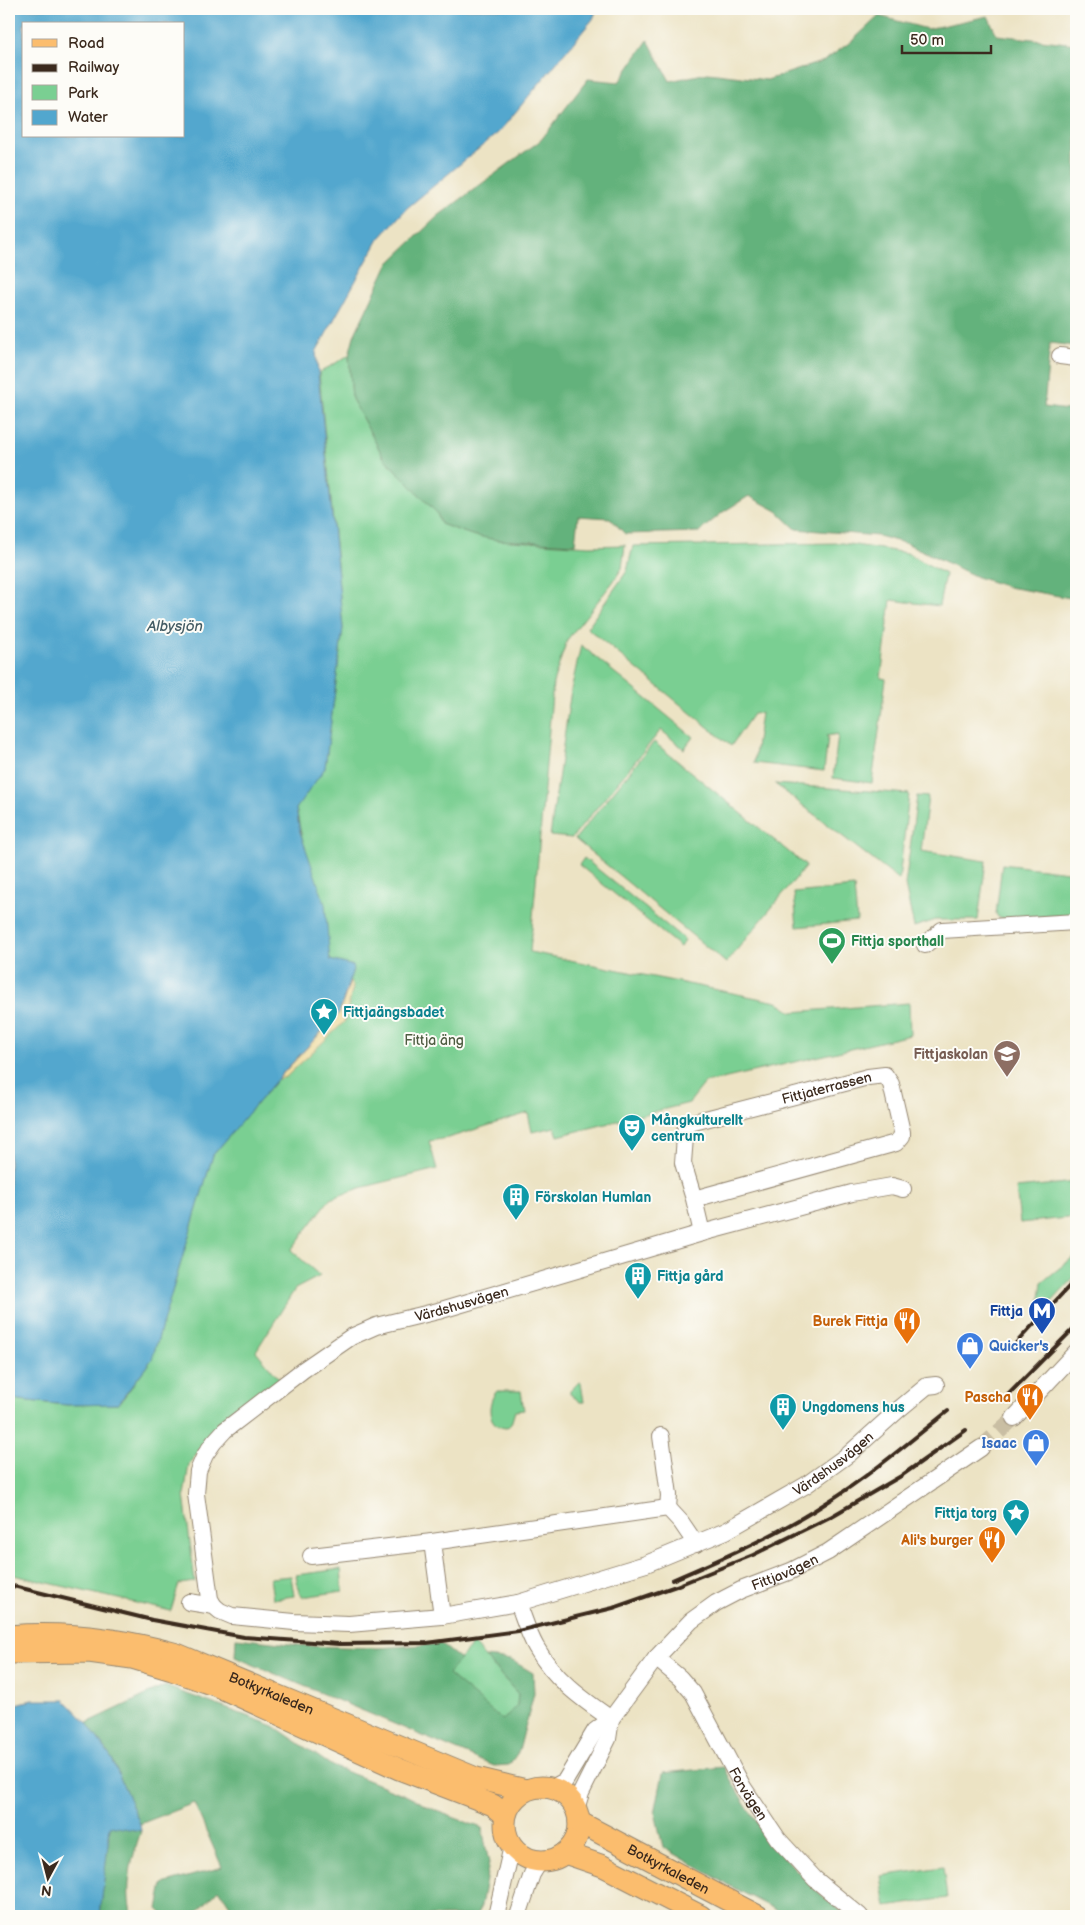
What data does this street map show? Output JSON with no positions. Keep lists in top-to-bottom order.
{
  "streets": {
    "main road": ["Botkyrkaleden"],
    "street": [
      "Fittjaterrassen",
      "Värdshusvägen",
      "Fittjavägen",
      "Forvägen"
    ]
  },
  "crossings": [
    ["Fittjaterrassen", "Värdshusvägen"],
    ["Fittjavägen", "Botkyrkaleden"],
    ["Fittjavägen", "Forvägen"]
  ],
  "water": ["Albysjön"],
  "parks": ["Fittja äng"],
  "places": {
    "sports": ["Fittja sporthall"],
    "place": ["Fittjaängsbadet", "Fittja torg"],
    "school or university": ["Fittjaskolan"],
    "theatre": ["Mångkulturellt centrum"],
    "building": ["Förskolan Humlan", "Fittja gård", "Ungdomens hus"],
    "metro station": ["Fittja"],
    "restaurant": ["Burek Fittja", "Pascha", "Ali's burger"],
    "shop": ["Quicker's", "Isaac"]
  },
  "legend": [
    "Road",
    "Railway",
    "Park",
    "Water"
  ],
  "scale_bar": "50 m",
  "north": "bottom"
}
